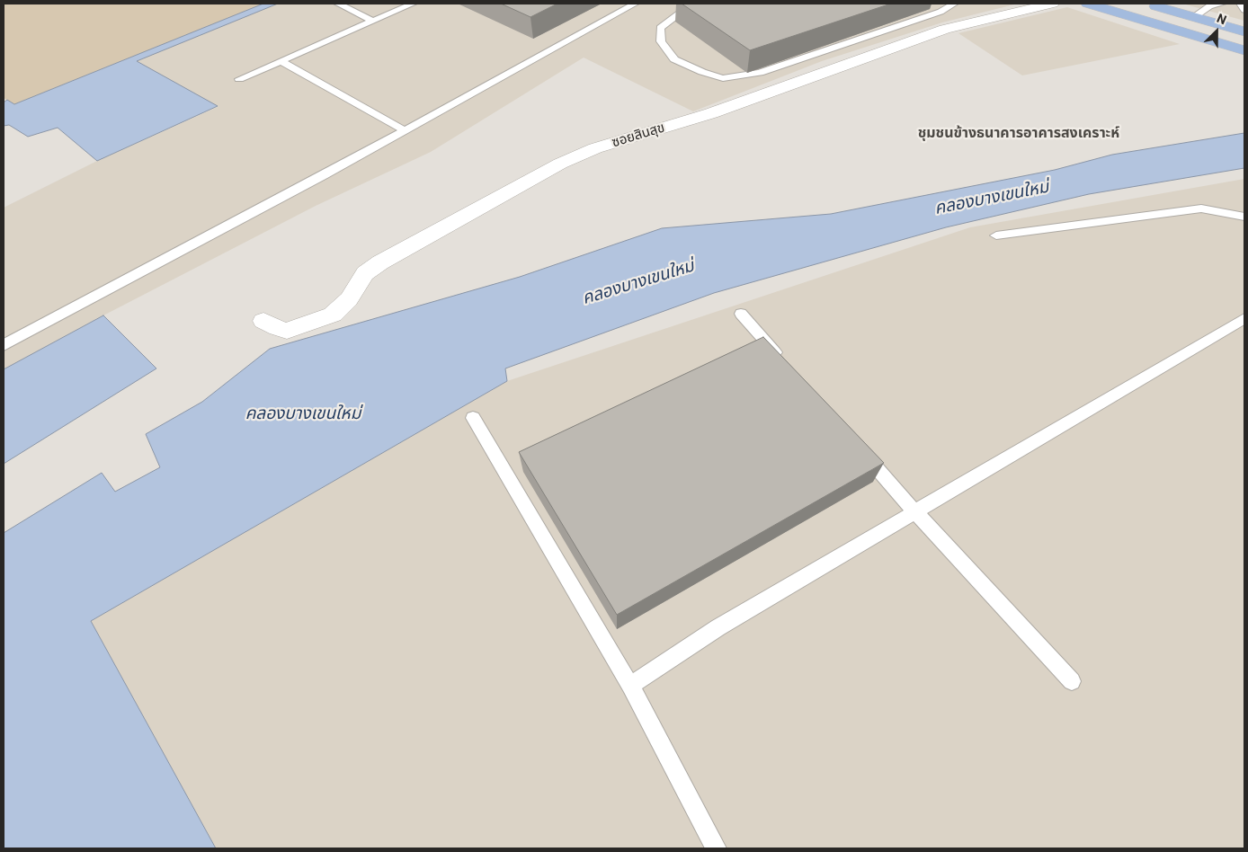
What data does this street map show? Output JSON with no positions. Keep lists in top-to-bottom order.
{
  "streets": {
    "street": ["ซอยสินสุข"]
  },
  "districts": ["ชุมชนข้างธนาคารอาคารสงเคราะห์"],
  "water": ["คลองบางเขนใหม่"],
  "north": "top right"
}
